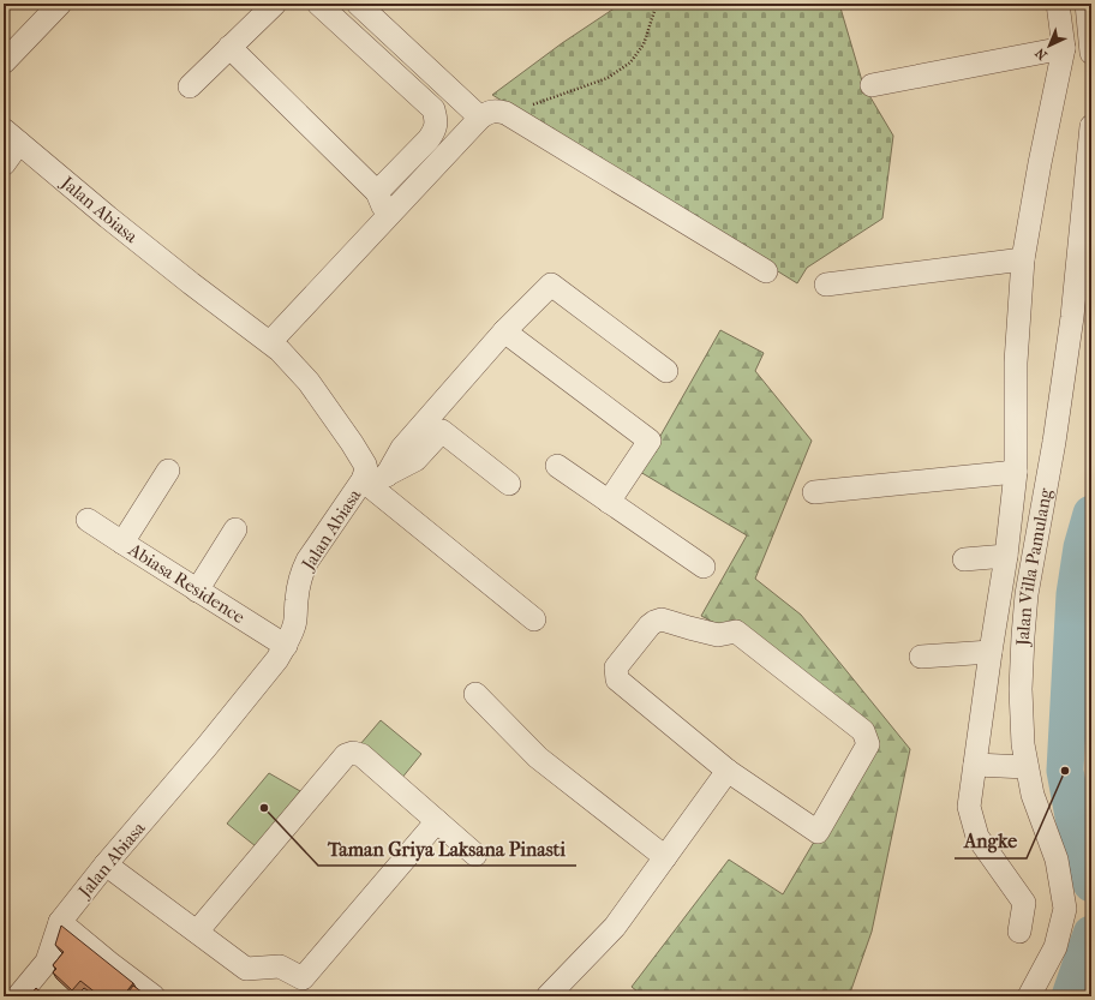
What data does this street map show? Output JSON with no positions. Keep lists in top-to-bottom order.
{
  "streets": {
    "street": ["Jalan Abiasa", "Jalan Villa Pamulang", "Abiasa Residence"]
  },
  "crossings": [
    ["Jalan Abiasa", "Abiasa Residence"]
  ],
  "places": ["Angke", "Taman Griya Laksana Pinasti"],
  "north": "bottom left"
}
